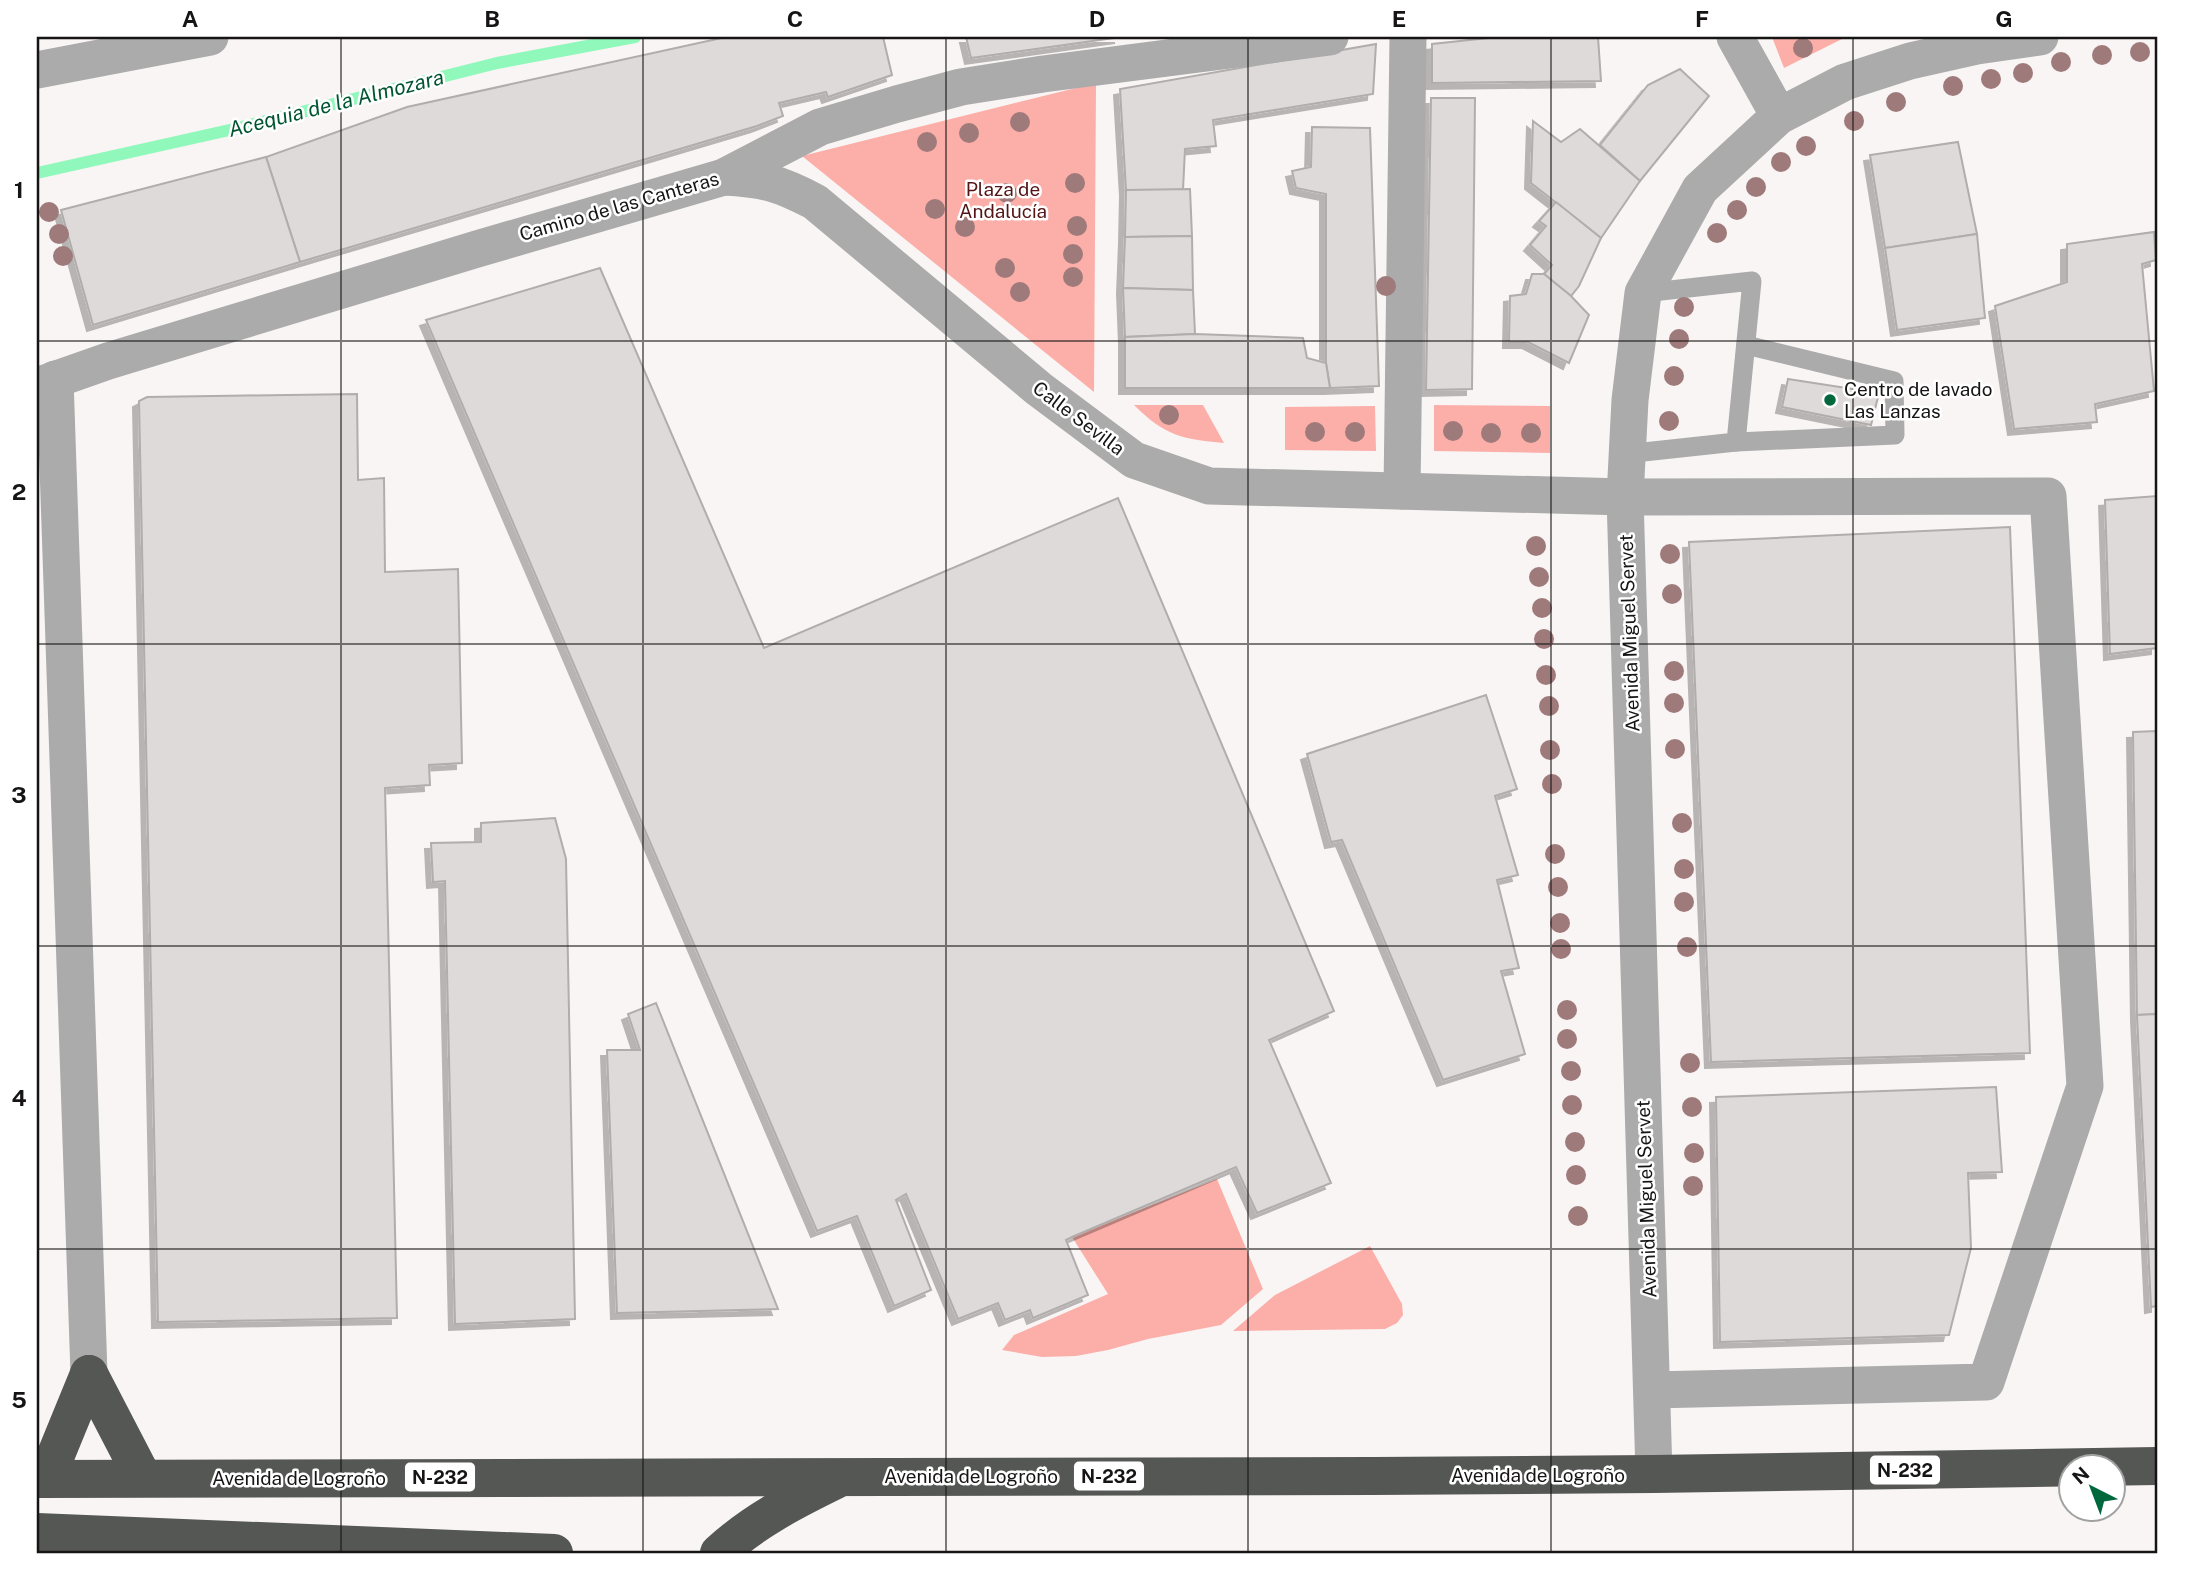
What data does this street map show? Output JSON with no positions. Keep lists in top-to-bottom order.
{
  "streets": {
    "highway": ["N-232", "Avenida de Logroño"],
    "street": ["Camino de las Canteras", "Calle Sevilla", "Avenida Miguel Servet"]
  },
  "crossings": [
    ["Camino de las Canteras", "Calle Sevilla"],
    ["Calle Sevilla", "Avenida Miguel Servet"],
    ["Avenida Miguel Servet", "Avenida de Logroño"]
  ],
  "water": ["Acequia de la Almozara"],
  "parks": ["Plaza de Andalucía"],
  "places": ["Centro de lavado Las Lanzas"],
  "north": "top left",
  "grid": {
    "columns": [
      "A",
      "B",
      "C",
      "D",
      "E",
      "F",
      "G"
    ],
    "rows": [
      "1",
      "2",
      "3",
      "4",
      "5"
    ]
  }
}
